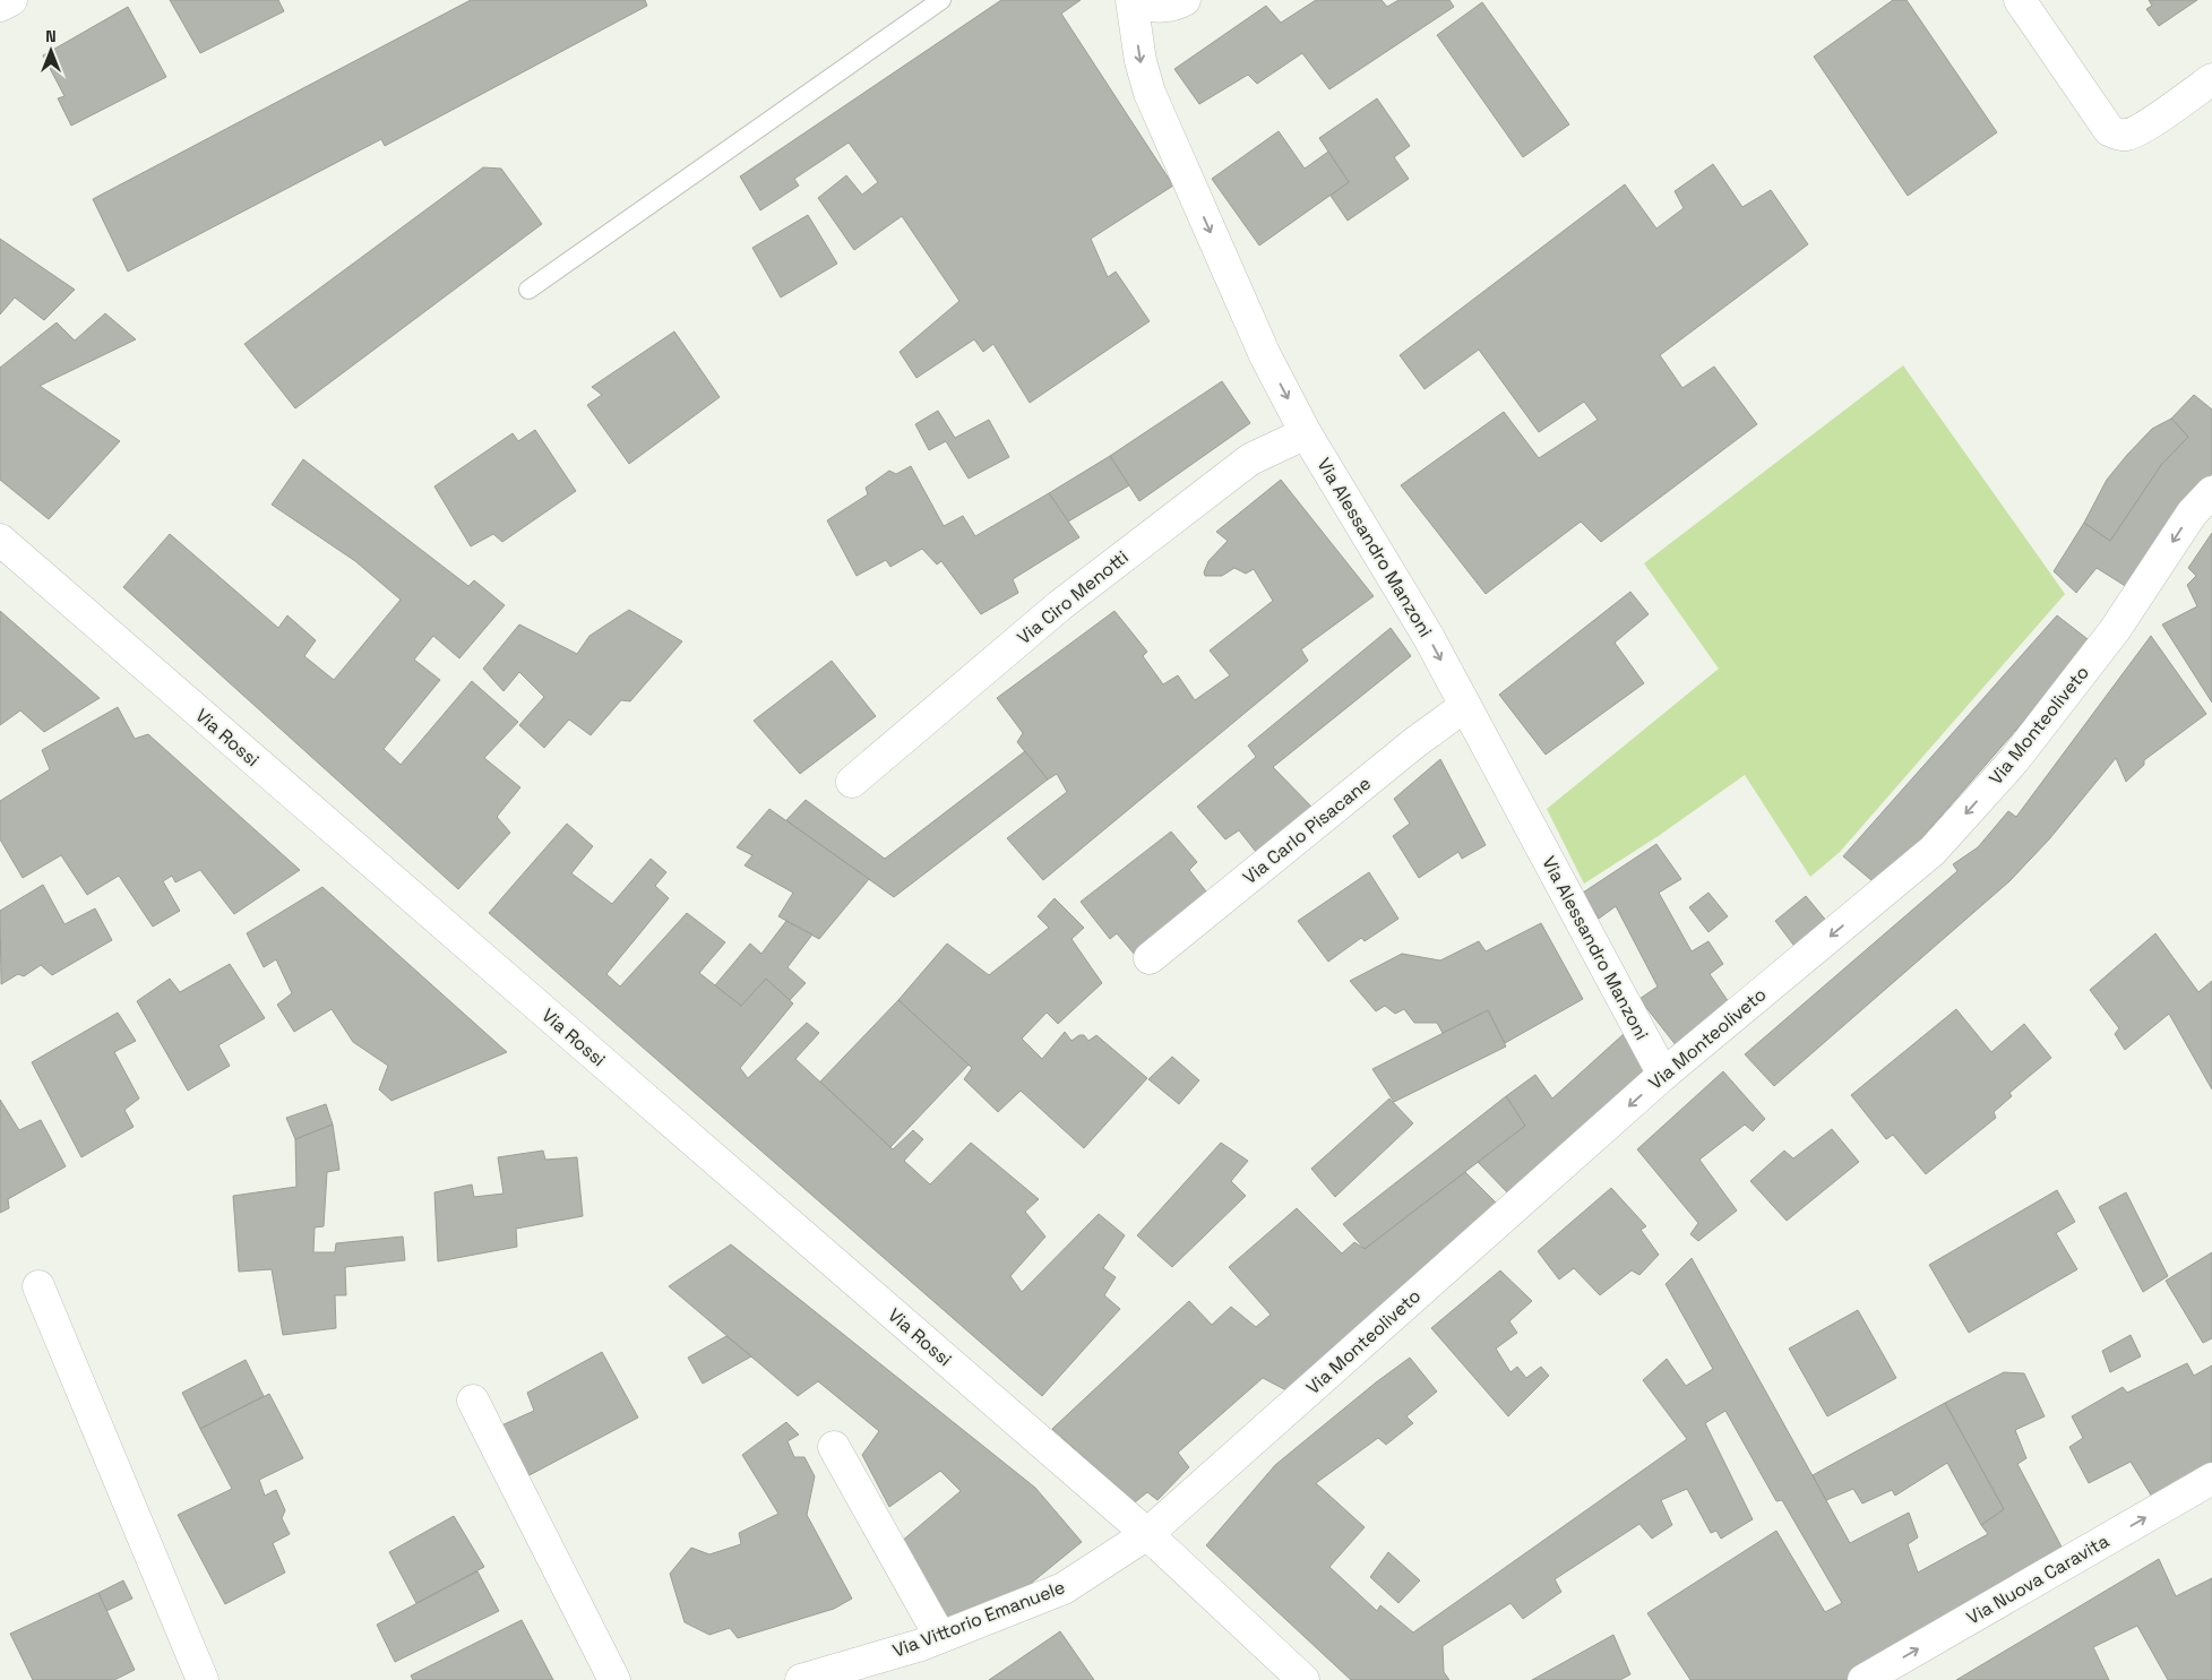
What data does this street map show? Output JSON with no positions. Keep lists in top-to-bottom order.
{
  "streets": {
    "street": [
      "Via Alessandro Manzoni",
      "Via Ciro Menotti",
      "Via Monteoliveto",
      "Via Rossi",
      "Via Carlo Pisacane",
      "Via Nuova Caravita",
      "Via Vittorio Emanuele"
    ]
  },
  "crossings": [
    ["Via Alessandro Manzoni", "Via Ciro Menotti"],
    ["Via Alessandro Manzoni", "Via Monteoliveto"],
    ["Via Alessandro Manzoni", "Via Carlo Pisacane"],
    ["Via Monteoliveto", "Via Rossi"],
    ["Via Monteoliveto", "Via Vittorio Emanuele"],
    ["Via Rossi", "Via Vittorio Emanuele"]
  ],
  "one_way": ["Via Alessandro Manzoni", "Via Monteoliveto", "Via Nuova Caravita"],
  "north": "top"
}
